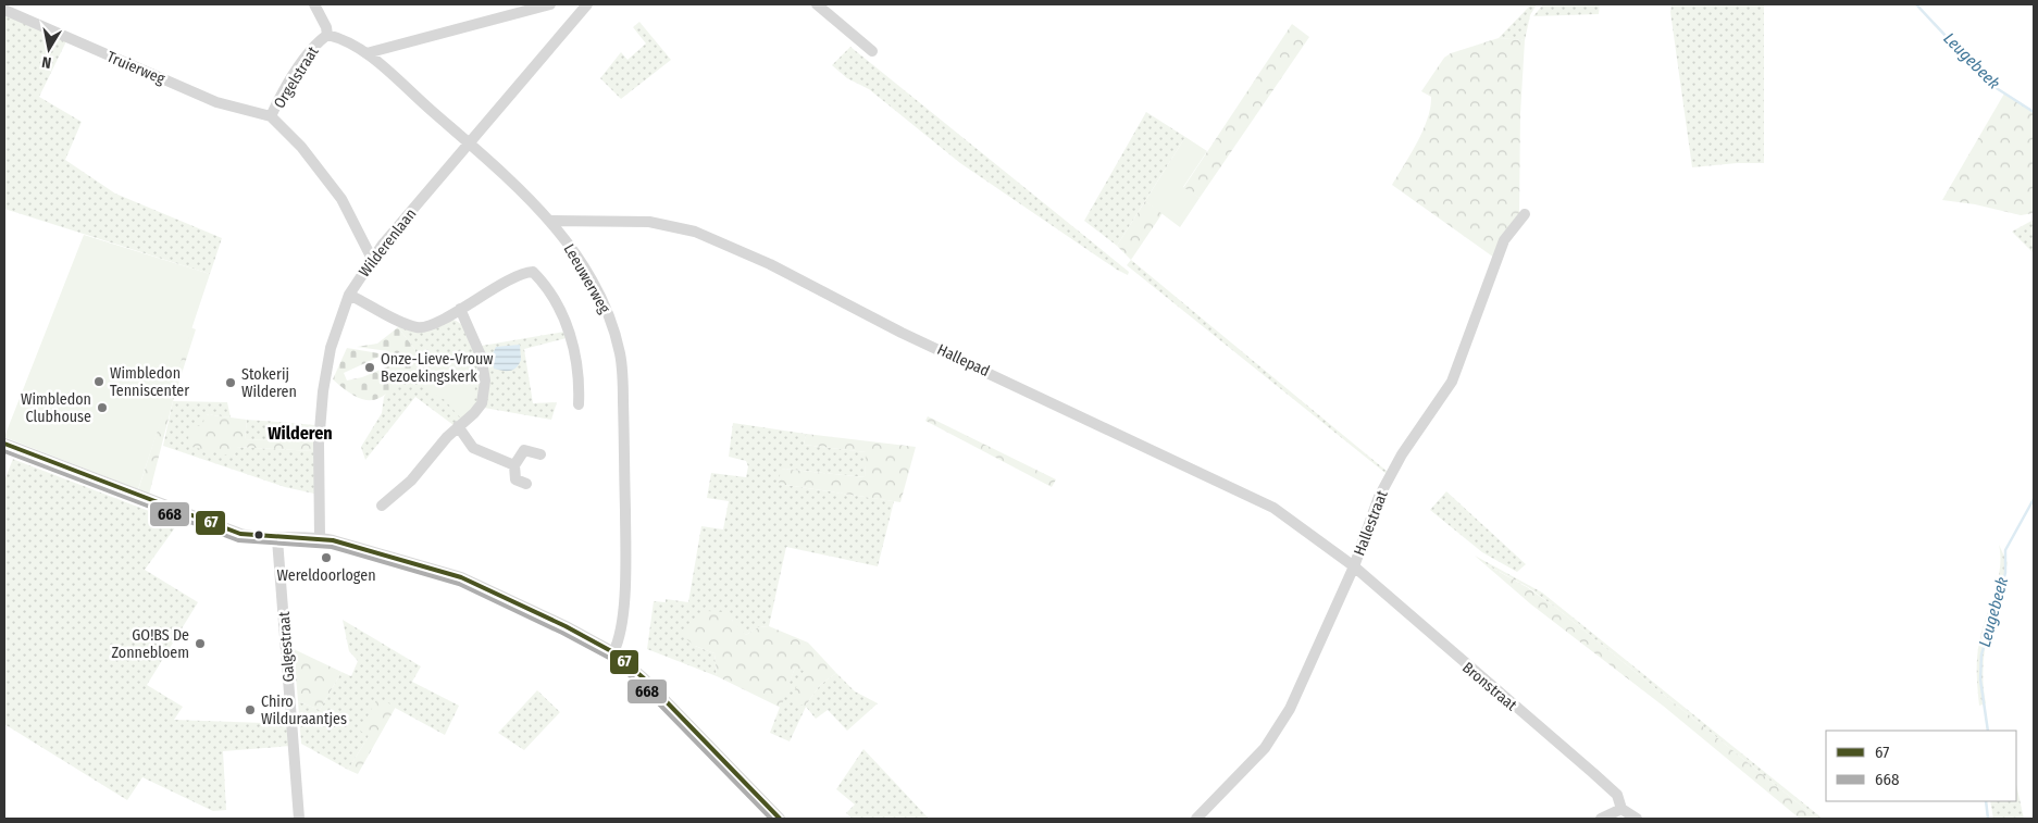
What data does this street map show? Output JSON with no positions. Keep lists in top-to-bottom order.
{
  "streets": {
    "street": [
      "Truierweg",
      "Orgelstraat",
      "Wilderenlaan",
      "Leeuwerweg",
      "Hallepad",
      "Hallestraat",
      "Galgestraat",
      "Bronstraat"
    ]
  },
  "crossings": [
    ["Truierweg", "Orgelstraat"],
    ["Orgelstraat", "Wilderenlaan"],
    ["Orgelstraat", "Leeuwerweg"],
    ["Wilderenlaan", "Leeuwerweg"],
    ["Leeuwerweg", "Hallepad"],
    ["Hallepad", "Hallestraat"],
    ["Hallepad", "Bronstraat"],
    ["Hallestraat", "Bronstraat"]
  ],
  "districts": ["Wilderen"],
  "water": ["Leugebeek"],
  "places": [
    "Onze-Lieve-Vrouw Bezoekingskerk",
    "Wimbledon Tenniscenter",
    "Stokerij Wilderen",
    "Wimbledon Clubhouse",
    "Wereldoorlogen",
    "GO!BS De Zonnebloem",
    "Chiro Wilduraantjes"
  ],
  "lines": ["transit line 67", "transit line 668"],
  "legend": ["67", "668"],
  "north": "bottom"
}
